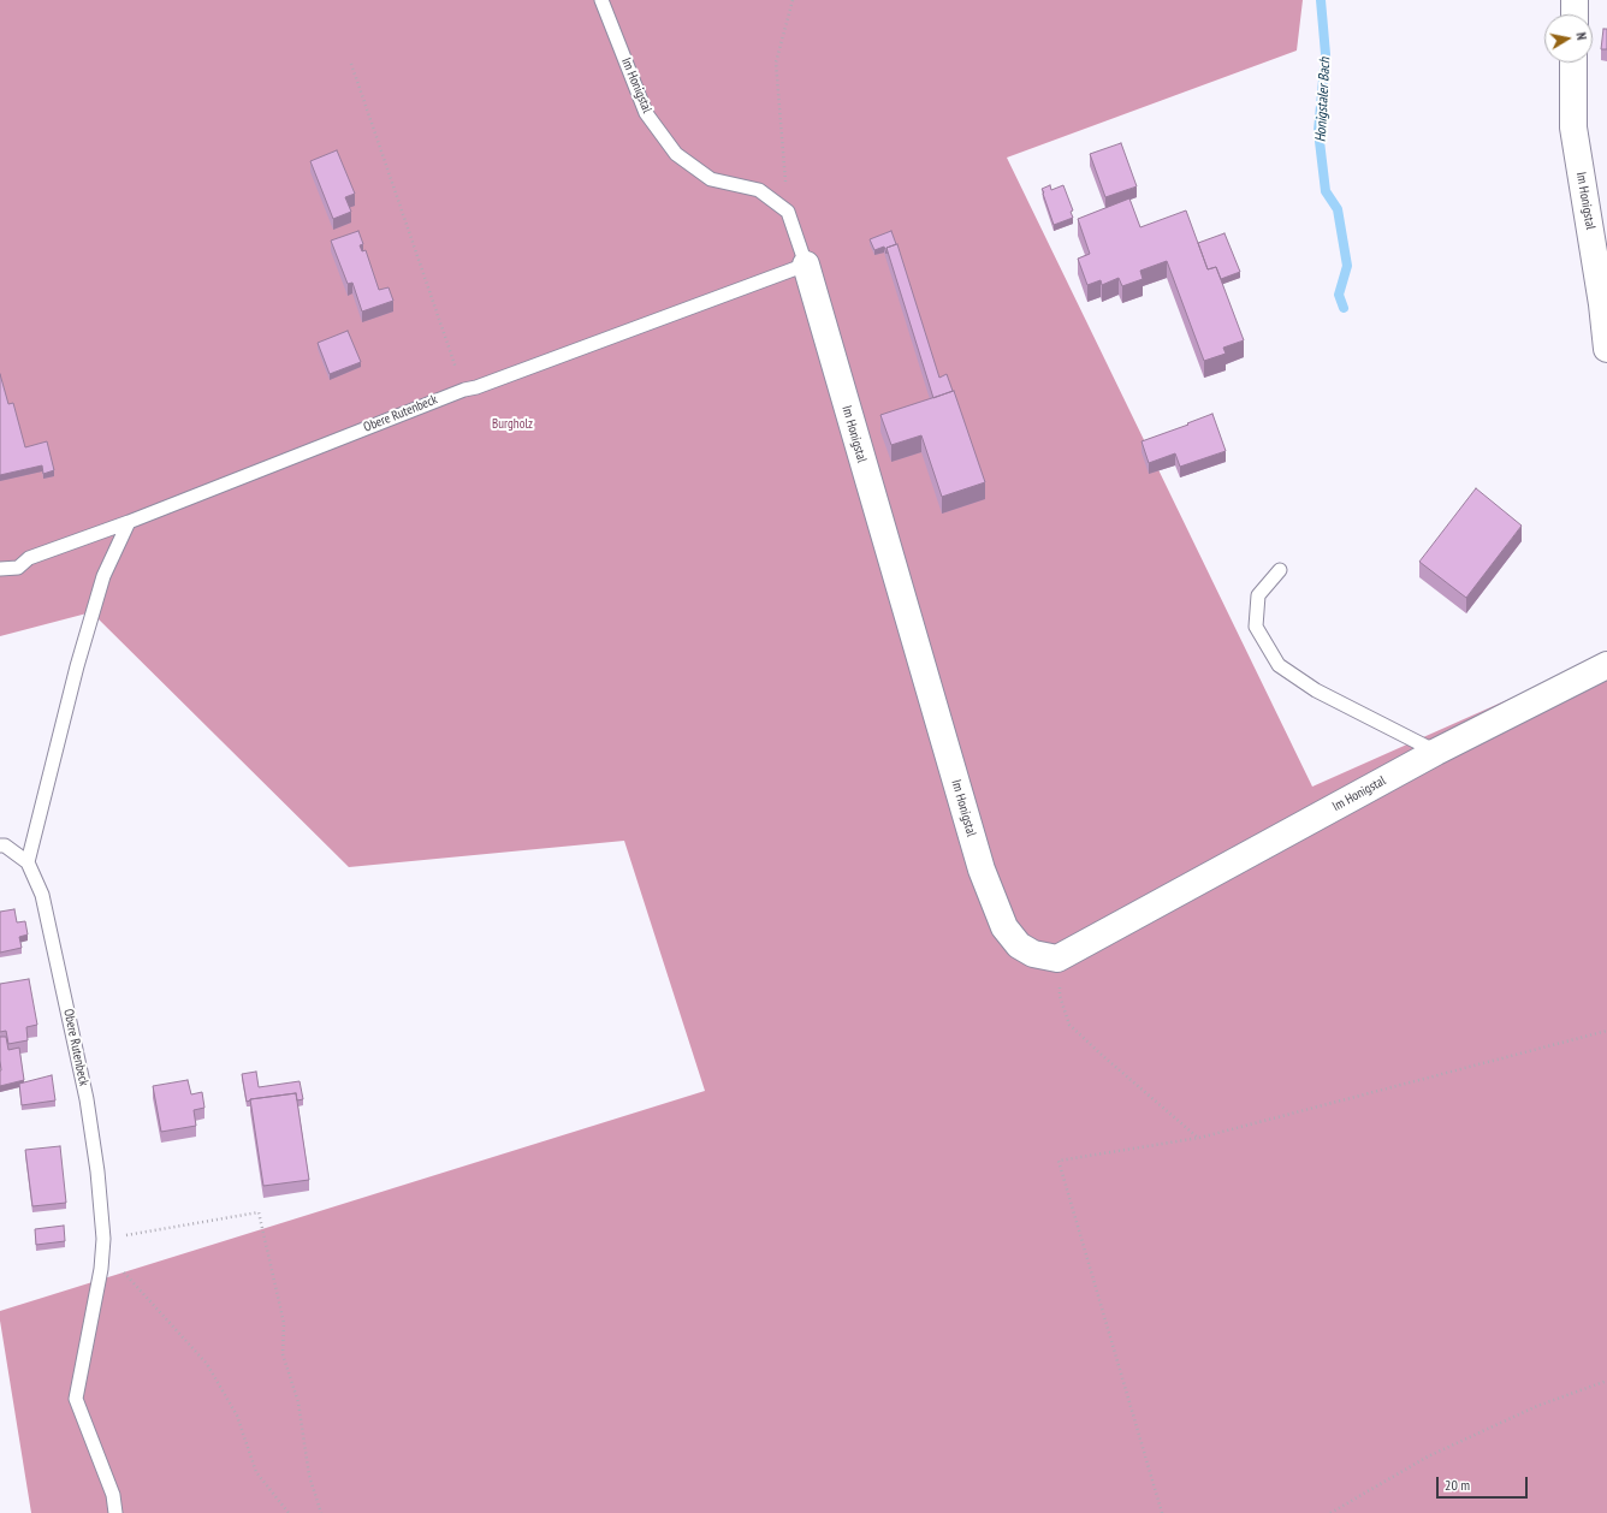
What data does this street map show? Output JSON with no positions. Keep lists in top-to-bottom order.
{
  "streets": {
    "street": ["Im Honigstal"],
    "lane": ["Obere Rutenbeck"]
  },
  "crossings": [
    ["Im Honigstal", "Obere Rutenbeck"]
  ],
  "water": ["Honigstaler Bach"],
  "parks": ["Burgholz"],
  "scale_bar": "20 m",
  "north": "right"
}
